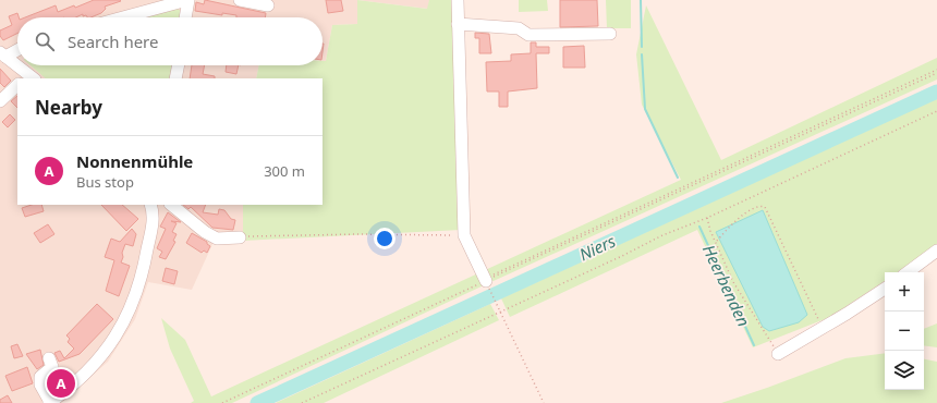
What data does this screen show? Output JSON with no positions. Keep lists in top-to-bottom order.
{
  "water": ["Niers", "Heerbenden"],
  "page": {
    "search": "Search here",
    "heading": "Nearby",
    "list": [
      {
        "mark": "A",
        "name": "Nonnenmühle",
        "note": "Bus stop",
        "value": "300 m"
      }
    ],
    "map_buttons": ["+", "−"],
    "pins": "A"
  }
}
